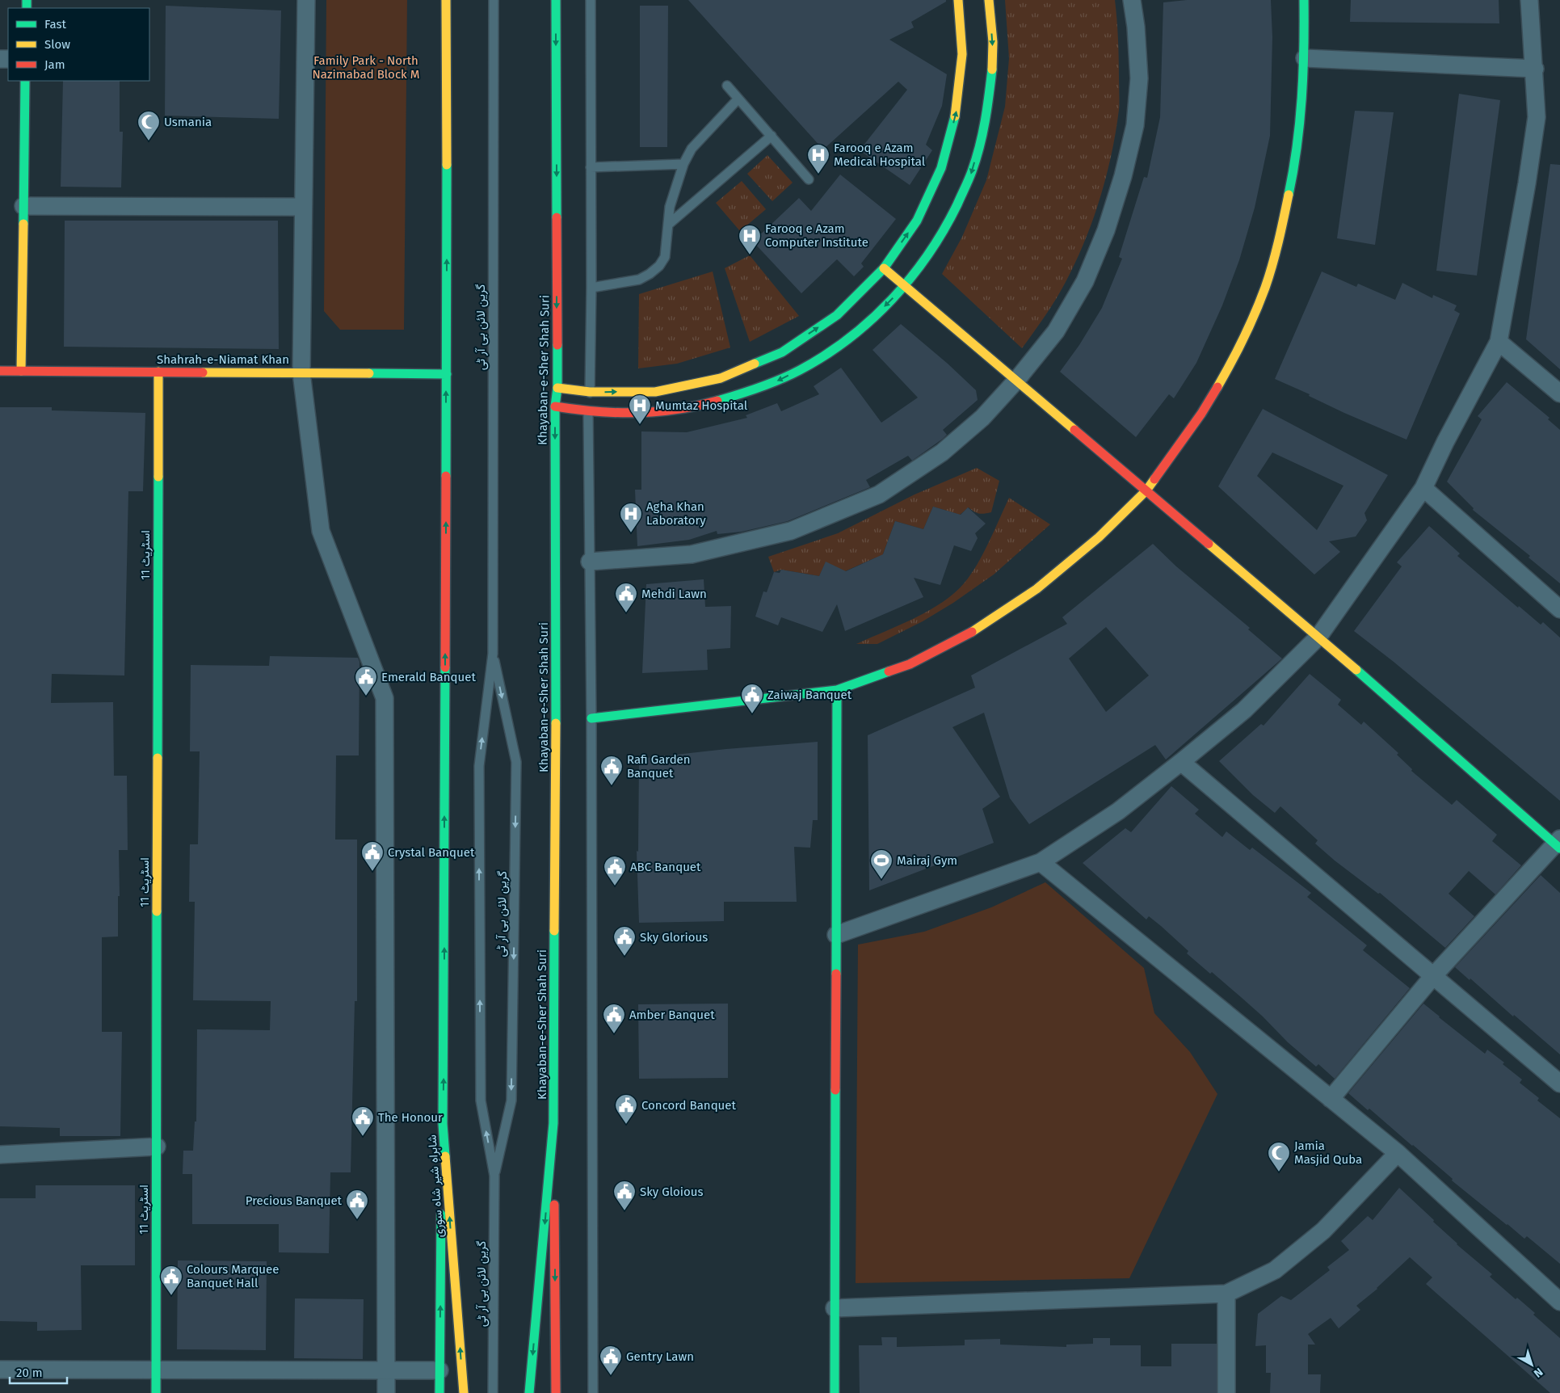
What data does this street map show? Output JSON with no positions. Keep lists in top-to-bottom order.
{
  "streets": {
    "street": [
      "Shahrah-e-Niamat Khan",
      "Khayaban-e-Sher Shah Suri",
      "اسٹریٹ 11",
      "شاہراہِ شیر شاہ سوری"
    ],
    "lane": ["گرین لائن بی آر ٹی"]
  },
  "crossings": [
    ["Shahrah-e-Niamat Khan", "اسٹریٹ 11"]
  ],
  "one_way": ["Khayaban-e-Sher Shah Suri"],
  "parks": ["Family Park - North Nazimabad Block M"],
  "places": {
    "mosque": ["Usmania", "Jamia Masjid Quba"],
    "hospital": [
      "Farooq e Azam Medical Hospital",
      "Farooq e Azam Computer Institute",
      "Mumtaz Hospital",
      "Agha Khan Laboratory"
    ],
    "public building": [
      "Mehdi Lawn",
      "Emerald Banquet",
      "Zaiwaj Banquet",
      "Rafi Garden Banquet",
      "Crystal Banquet",
      "ABC Banquet",
      "Sky Glorious",
      "Amber Banquet",
      "Concord Banquet",
      "The Honour",
      "Sky Gloious",
      "Precious Banquet",
      "Colours Marquee Banquet Hall",
      "Gentry Lawn"
    ],
    "sports": ["Mairaj Gym"]
  },
  "legend": ["Fast", "Slow", "Jam"],
  "scale_bar": "20 m",
  "north": "bottom right"
}
